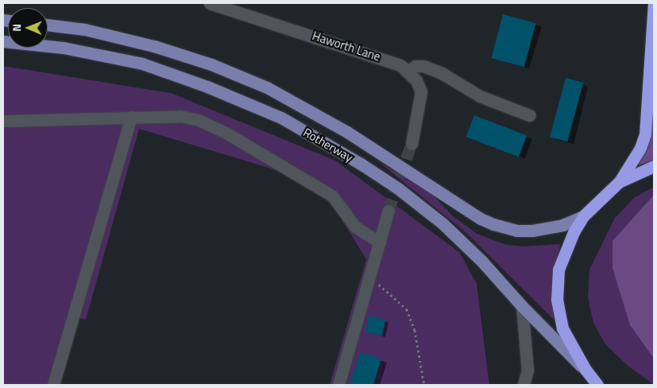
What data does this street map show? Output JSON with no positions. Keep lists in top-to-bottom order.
{
  "streets": {
    "main road": ["Rotherway"],
    "lane": ["Haworth Lane"]
  },
  "north": "left"
}
